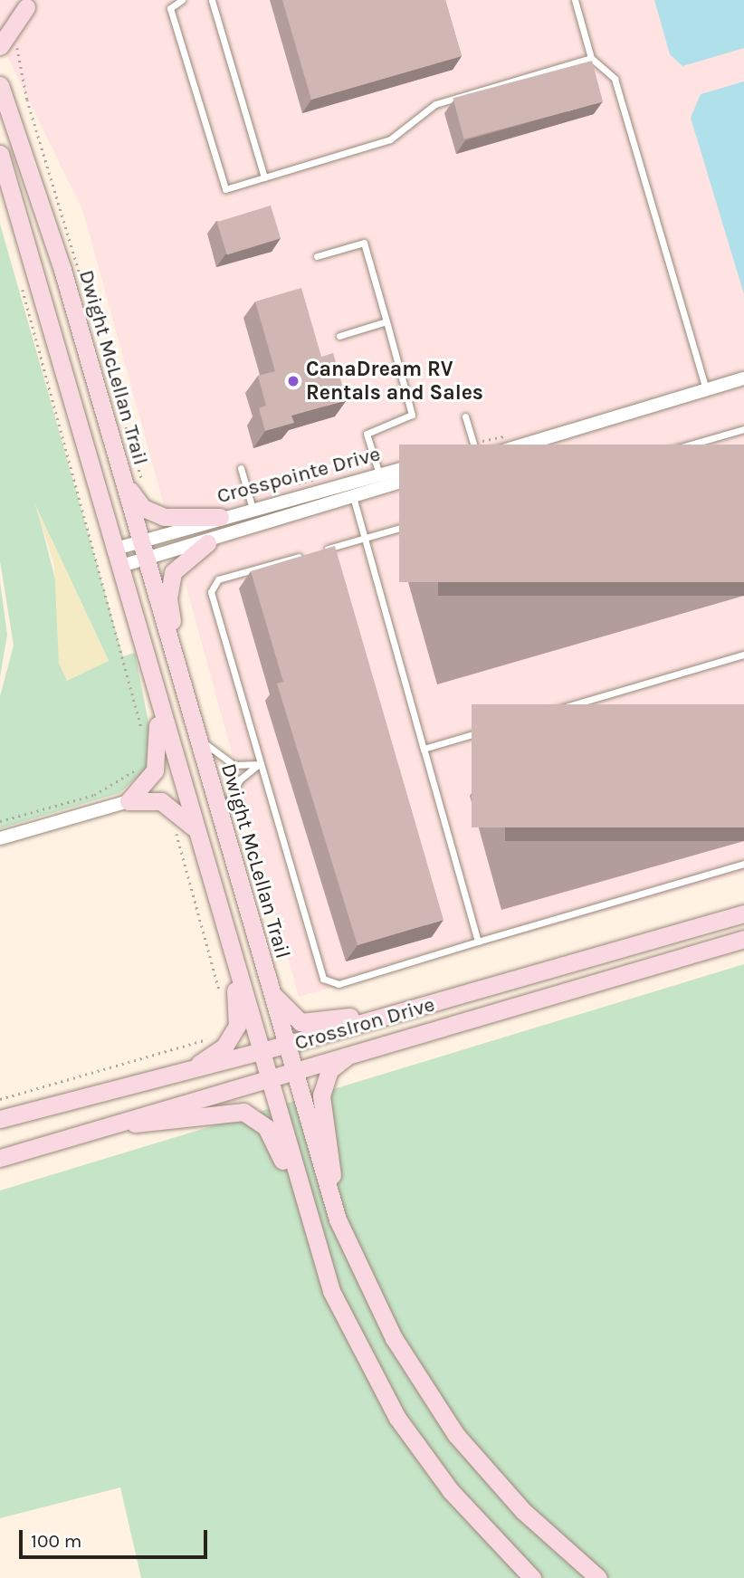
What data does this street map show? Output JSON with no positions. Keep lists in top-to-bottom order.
{
  "streets": {
    "main road": ["Dwight McLellan Trail", "CrossIron Drive"],
    "street": ["Crosspointe Drive"]
  },
  "crossings": [
    ["Dwight McLellan Trail", "Crosspointe Drive"],
    ["Dwight McLellan Trail", "CrossIron Drive"]
  ],
  "places": ["CanaDream RV Rentals and Sales"],
  "scale_bar": "100 m"
}
